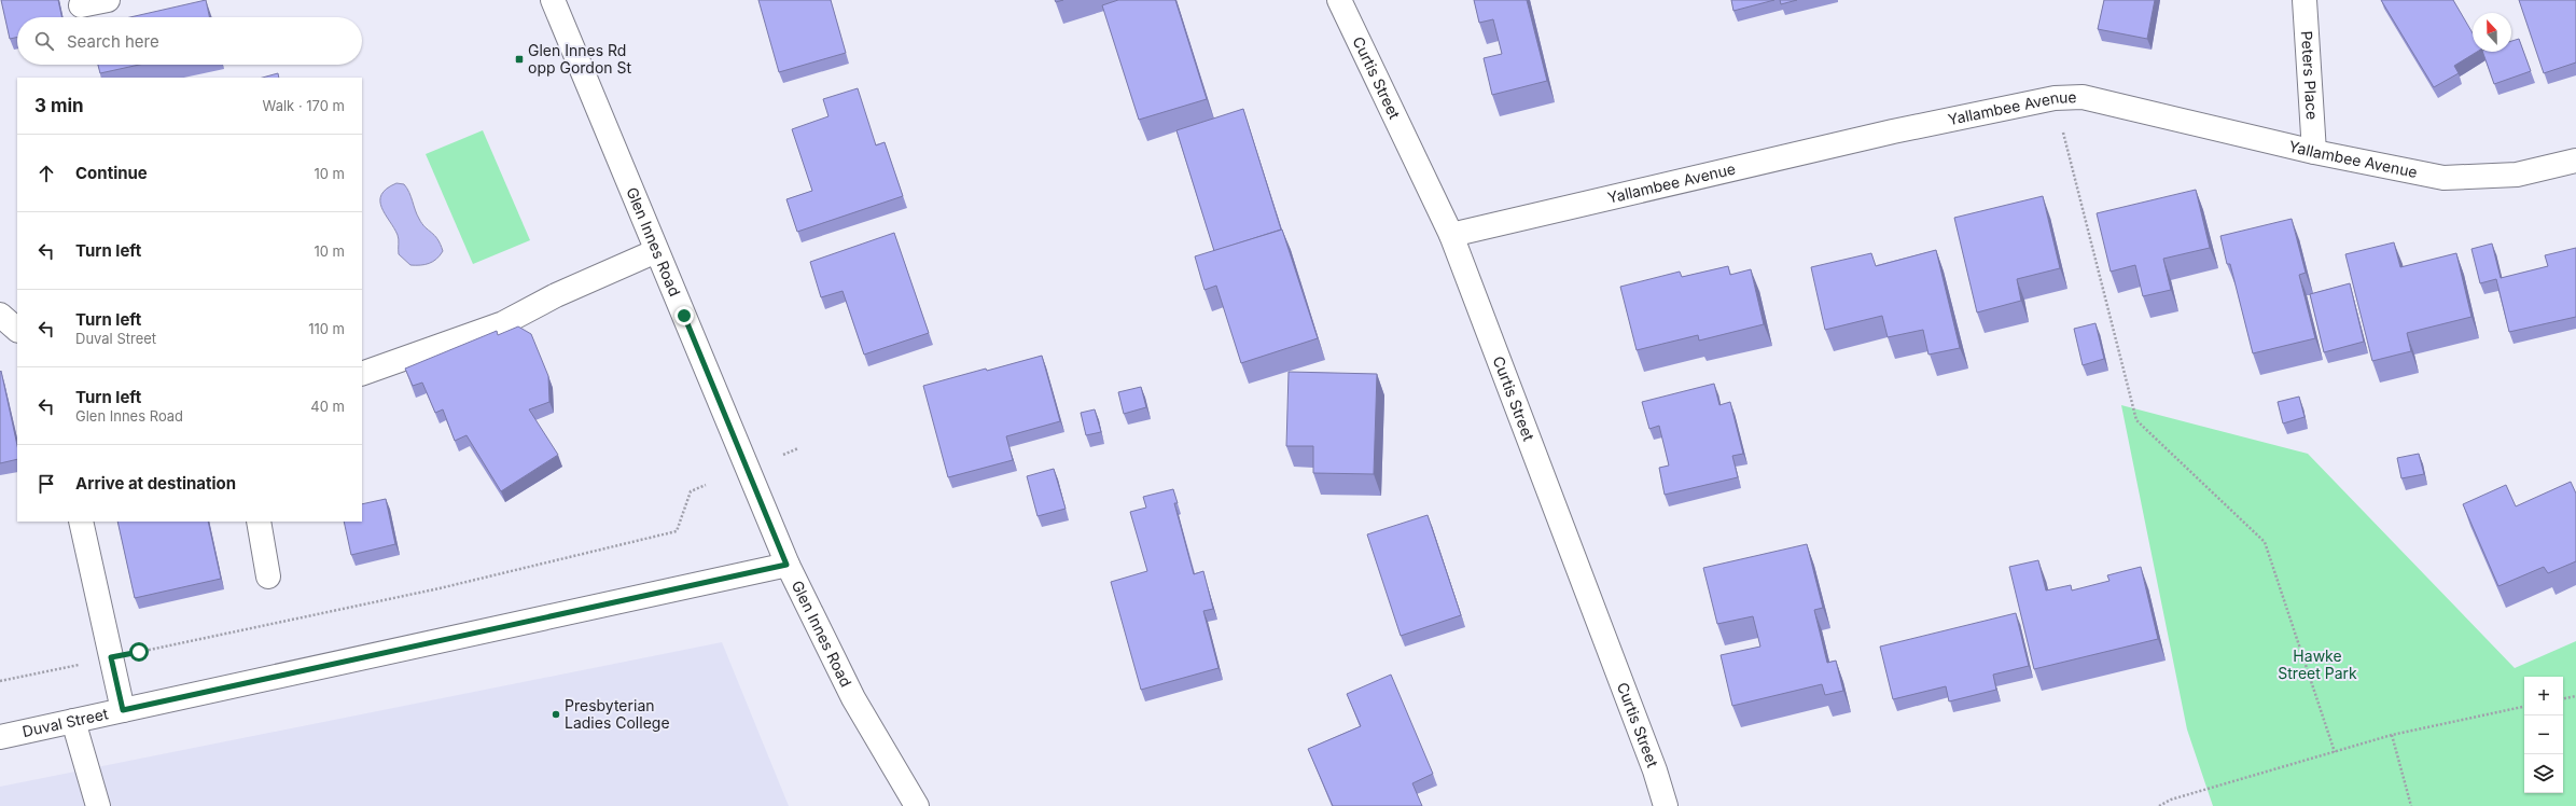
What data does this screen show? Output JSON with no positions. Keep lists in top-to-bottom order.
{
  "streets": {
    "street": [
      "Peters Place",
      "Curtis Street",
      "Yallambee Avenue",
      "Glen Innes Road",
      "Duval Street"
    ]
  },
  "crossings": [
    ["Peters Place", "Yallambee Avenue"],
    ["Curtis Street", "Yallambee Avenue"],
    ["Glen Innes Road", "Duval Street"]
  ],
  "parks": ["Hawke Street Park"],
  "places": {
    "transit": ["Glen Innes Rd opp Gordon St"],
    "other": ["Presbyterian Ladies College"]
  },
  "north": "top",
  "page": {
    "search": "Search here",
    "heading": ["3 min", "Walk · 170 m"],
    "list": [
      ["Continue", "10 m"],
      ["Turn left", "10 m"],
      ["Turn left", "Duval Street", "110 m"],
      ["Turn left", "Glen Innes Road", "40 m"],
      "Arrive at destination"
    ],
    "map_buttons": ["+", "−"]
  }
}
